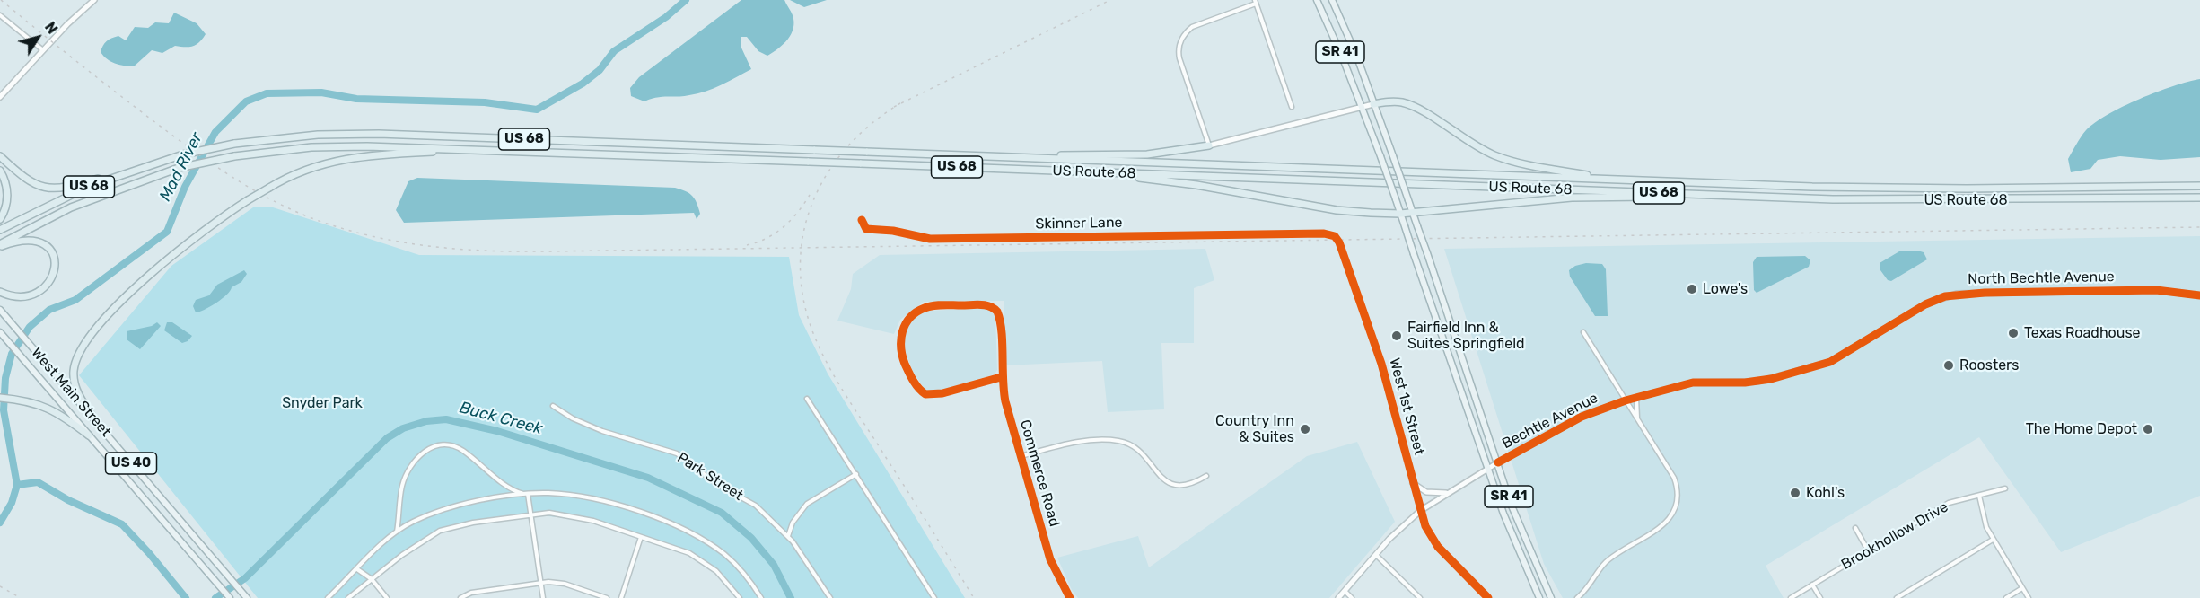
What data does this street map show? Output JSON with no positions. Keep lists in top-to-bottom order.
{
  "streets": {
    "highway": ["US 68", "US Route 68"],
    "main road": ["SR 41", "West Main Street", "US 40"],
    "street": [
      "Skinner Lane",
      "North Bechtle Avenue",
      "West 1st Street",
      "Bechtle Avenue",
      "Commerce Road",
      "Park Street",
      "Brookhollow Drive"
    ]
  },
  "crossings": [
    ["SR 41", "Bechtle Avenue"],
    ["US 68", "US Route 68"],
    ["Skinner Lane", "West 1st Street"],
    ["North Bechtle Avenue", "Bechtle Avenue"],
    ["West 1st Street", "Bechtle Avenue"]
  ],
  "water": ["Mad River", "Buck Creek"],
  "parks": ["Snyder Park"],
  "places": [
    "Lowe's",
    "Texas Roadhouse",
    "Fairfield Inn & Suites Springfield",
    "Roosters",
    "Country Inn & Suites",
    "The Home Depot",
    "Kohl's"
  ],
  "north": "top right"
}
